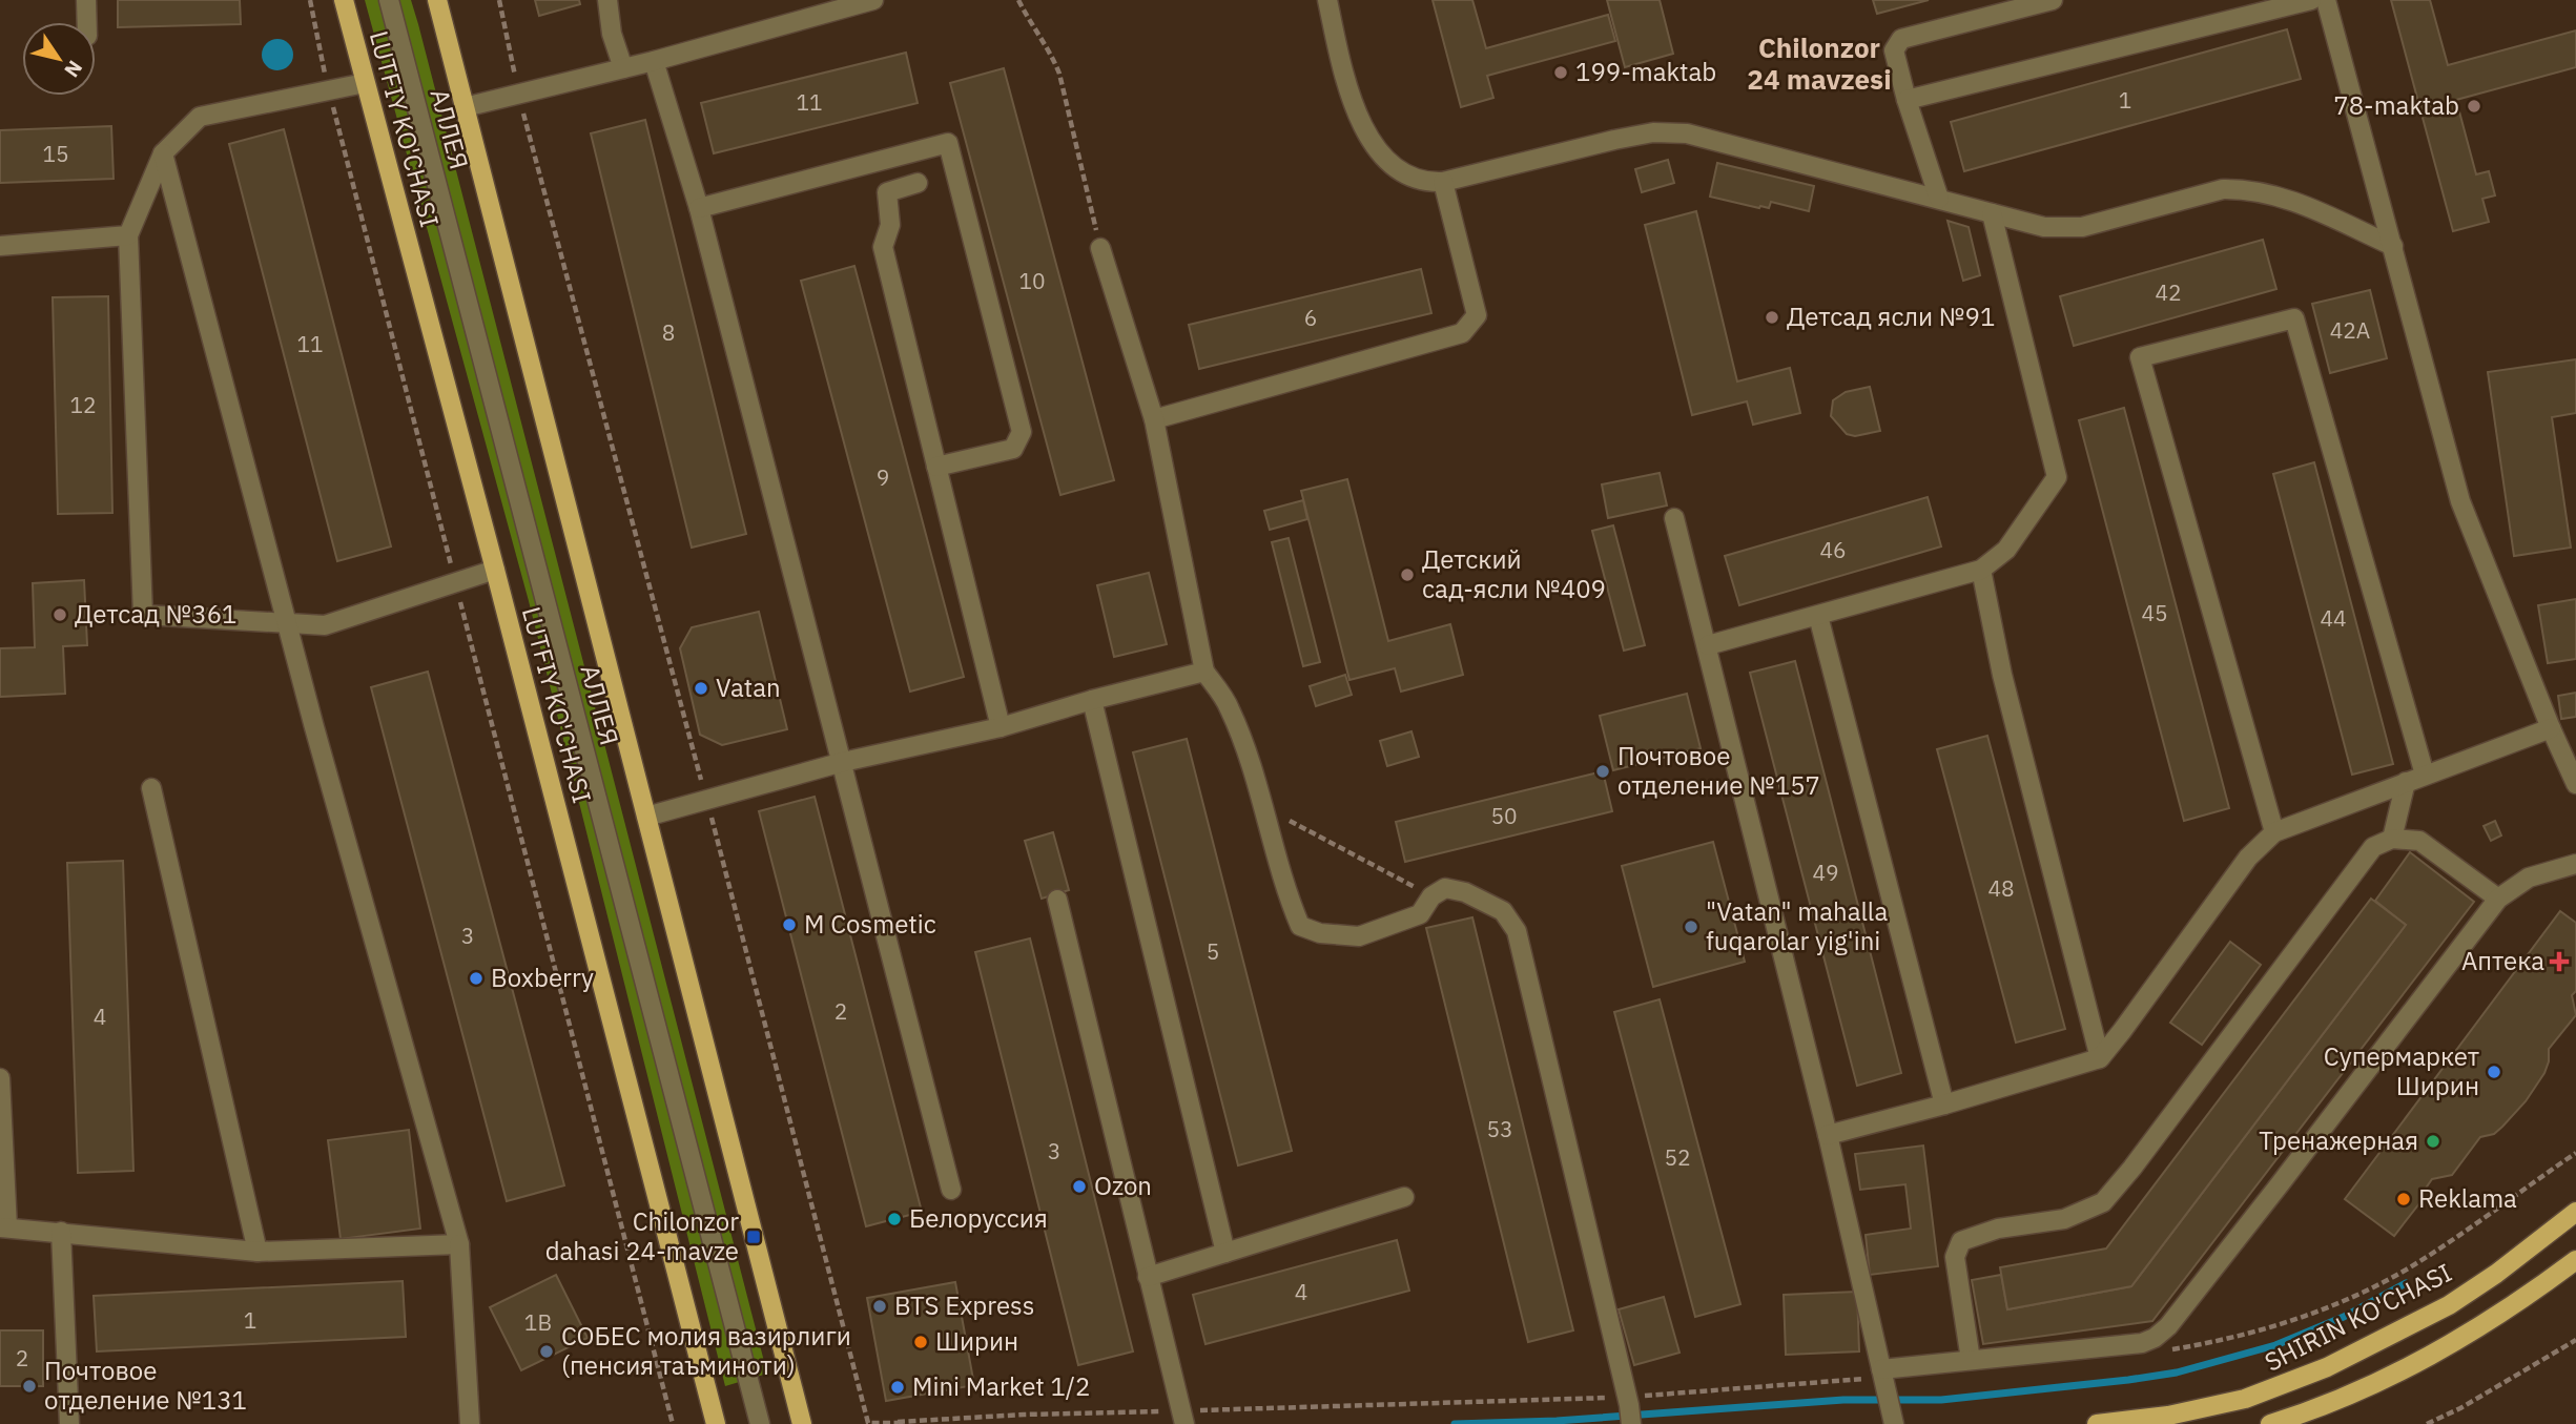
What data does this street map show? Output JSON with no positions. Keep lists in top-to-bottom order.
{
  "streets": {
    "main road": ["LUTFIY KO'CHASI", "SHIRIN KO'CHASI"],
    "street": ["АЛЛЕЯ"]
  },
  "districts": ["Chilonzor 24 mavzesi"],
  "places": {
    "other": [
      "199-maktab",
      "78-maktab",
      "Детсад ясли №91",
      "Детский сад-ясли №409",
      "Детсад №361",
      "Vatan",
      "Почтовое отделение №157",
      "M Cosmetic",
      "\"Vatan\" mahalla fuqarolar yig'ini",
      "Boxberry",
      "Супермаркет Ширин",
      "Тренажерная",
      "Ozon",
      "Reklama",
      "Белоруссия",
      "BTS Express",
      "Ширин",
      "СОБЕС молия вазирлиги (пенсия таъминоти)",
      "Почтовое отделение №131",
      "Mini Market 1/2"
    ],
    "health": ["Аптека"],
    "transit": ["Chilonzor dahasi 24-mavze"]
  },
  "house_numbers": [
    "1",
    "11",
    "15",
    "10",
    "42",
    "6",
    "42A",
    "8",
    "11",
    "12",
    "9",
    "46",
    "45",
    "44",
    "50",
    "49",
    "48",
    "3",
    "5",
    "2",
    "4",
    "53",
    "3",
    "52",
    "4",
    "1",
    "1B",
    "2"
  ],
  "north": "bottom right"
}
